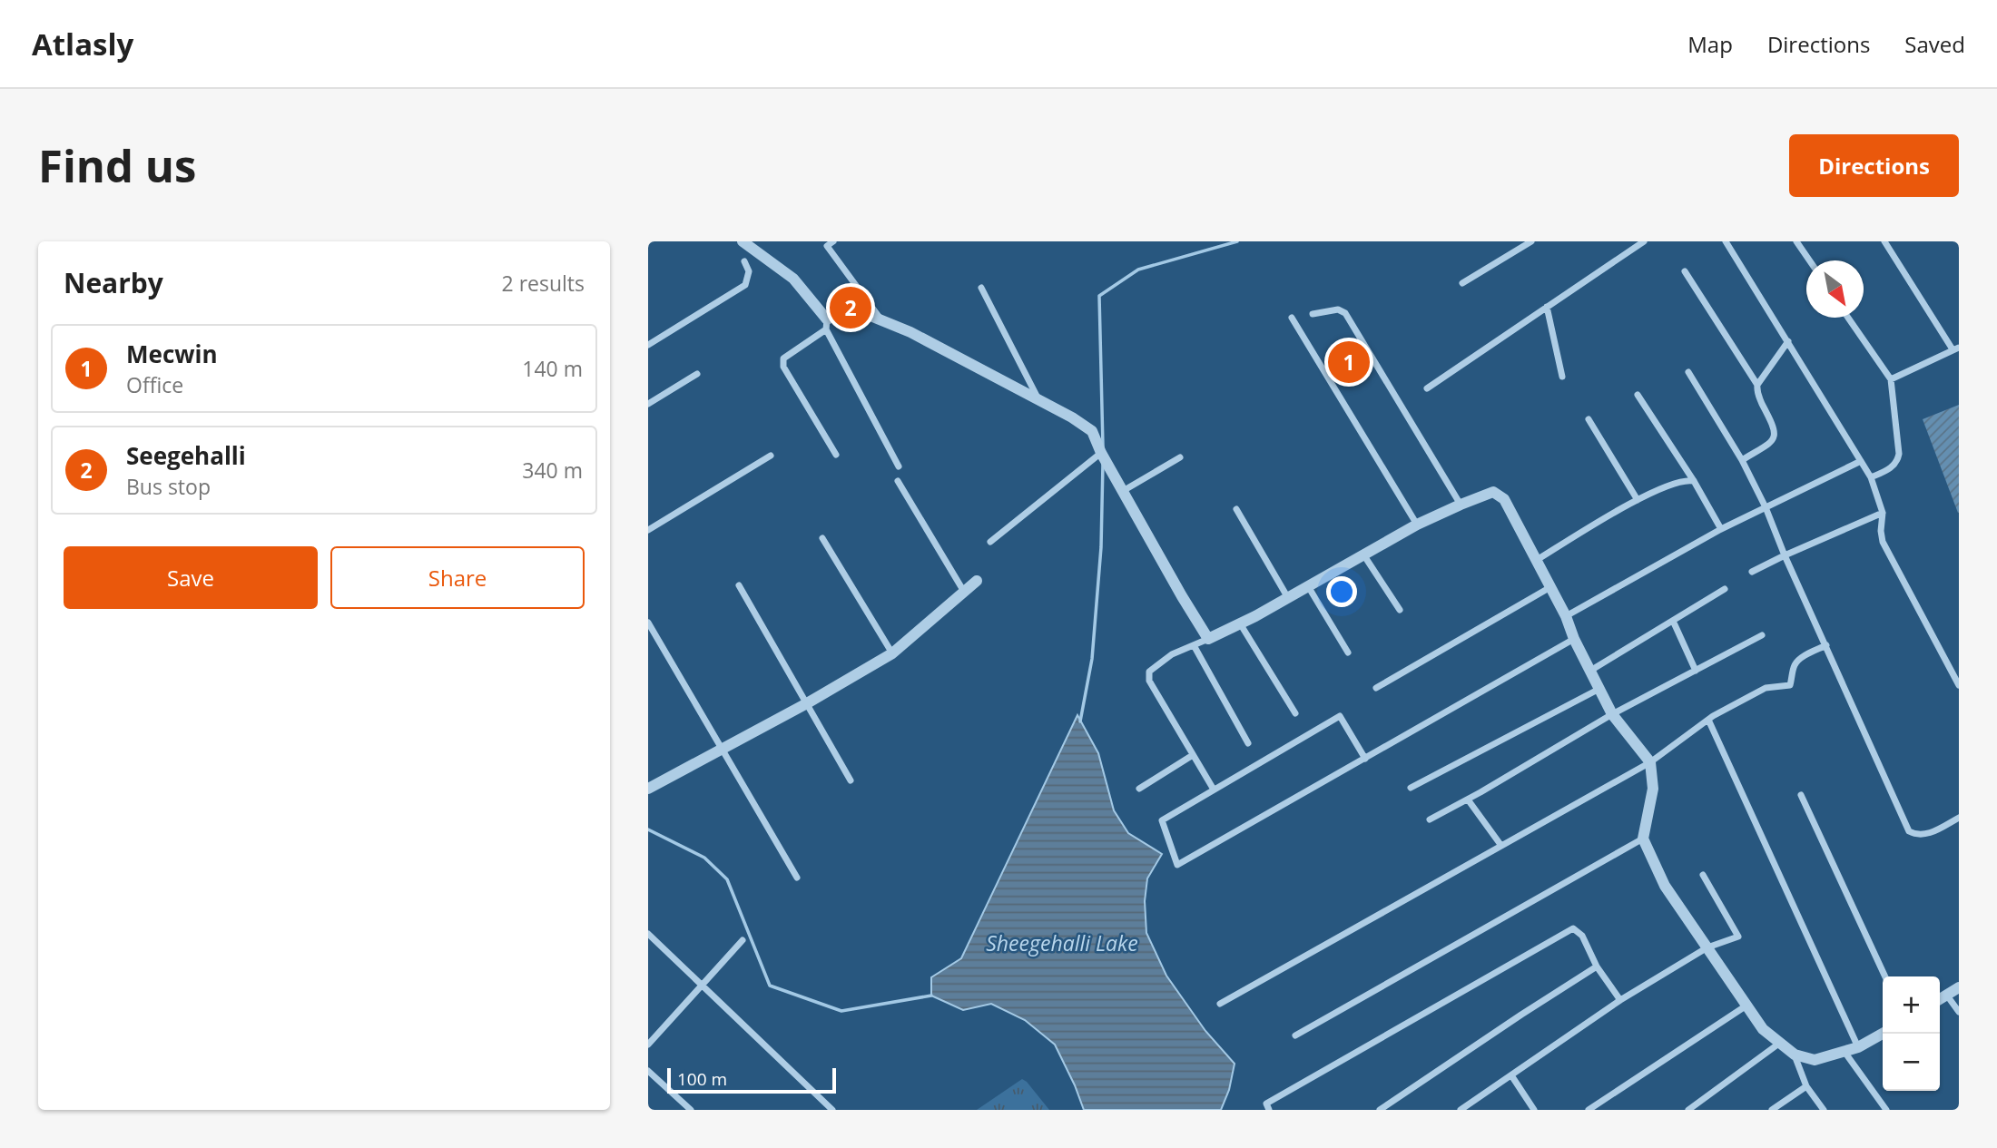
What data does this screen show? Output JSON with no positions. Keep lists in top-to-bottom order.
{
  "water": ["Sheegehalli Lake"],
  "scale_bar": "100 m",
  "north": "bottom right",
  "page": {
    "header": "Atlasly",
    "nav": ["Map", "Directions", "Saved"],
    "buttons": [
      "Directions",
      ["Save", "Share"]
    ],
    "title": "Find us",
    "heading": ["Nearby", "2 results"],
    "pins": ["2", "1"],
    "list": [
      {
        "mark": "1",
        "name": "Mecwin",
        "note": "Office",
        "value": "140 m"
      },
      {
        "mark": "2",
        "name": "Seegehalli",
        "note": "Bus stop",
        "value": "340 m"
      }
    ],
    "map_buttons": ["+", "−"],
    "scale": "100 m"
  }
}
